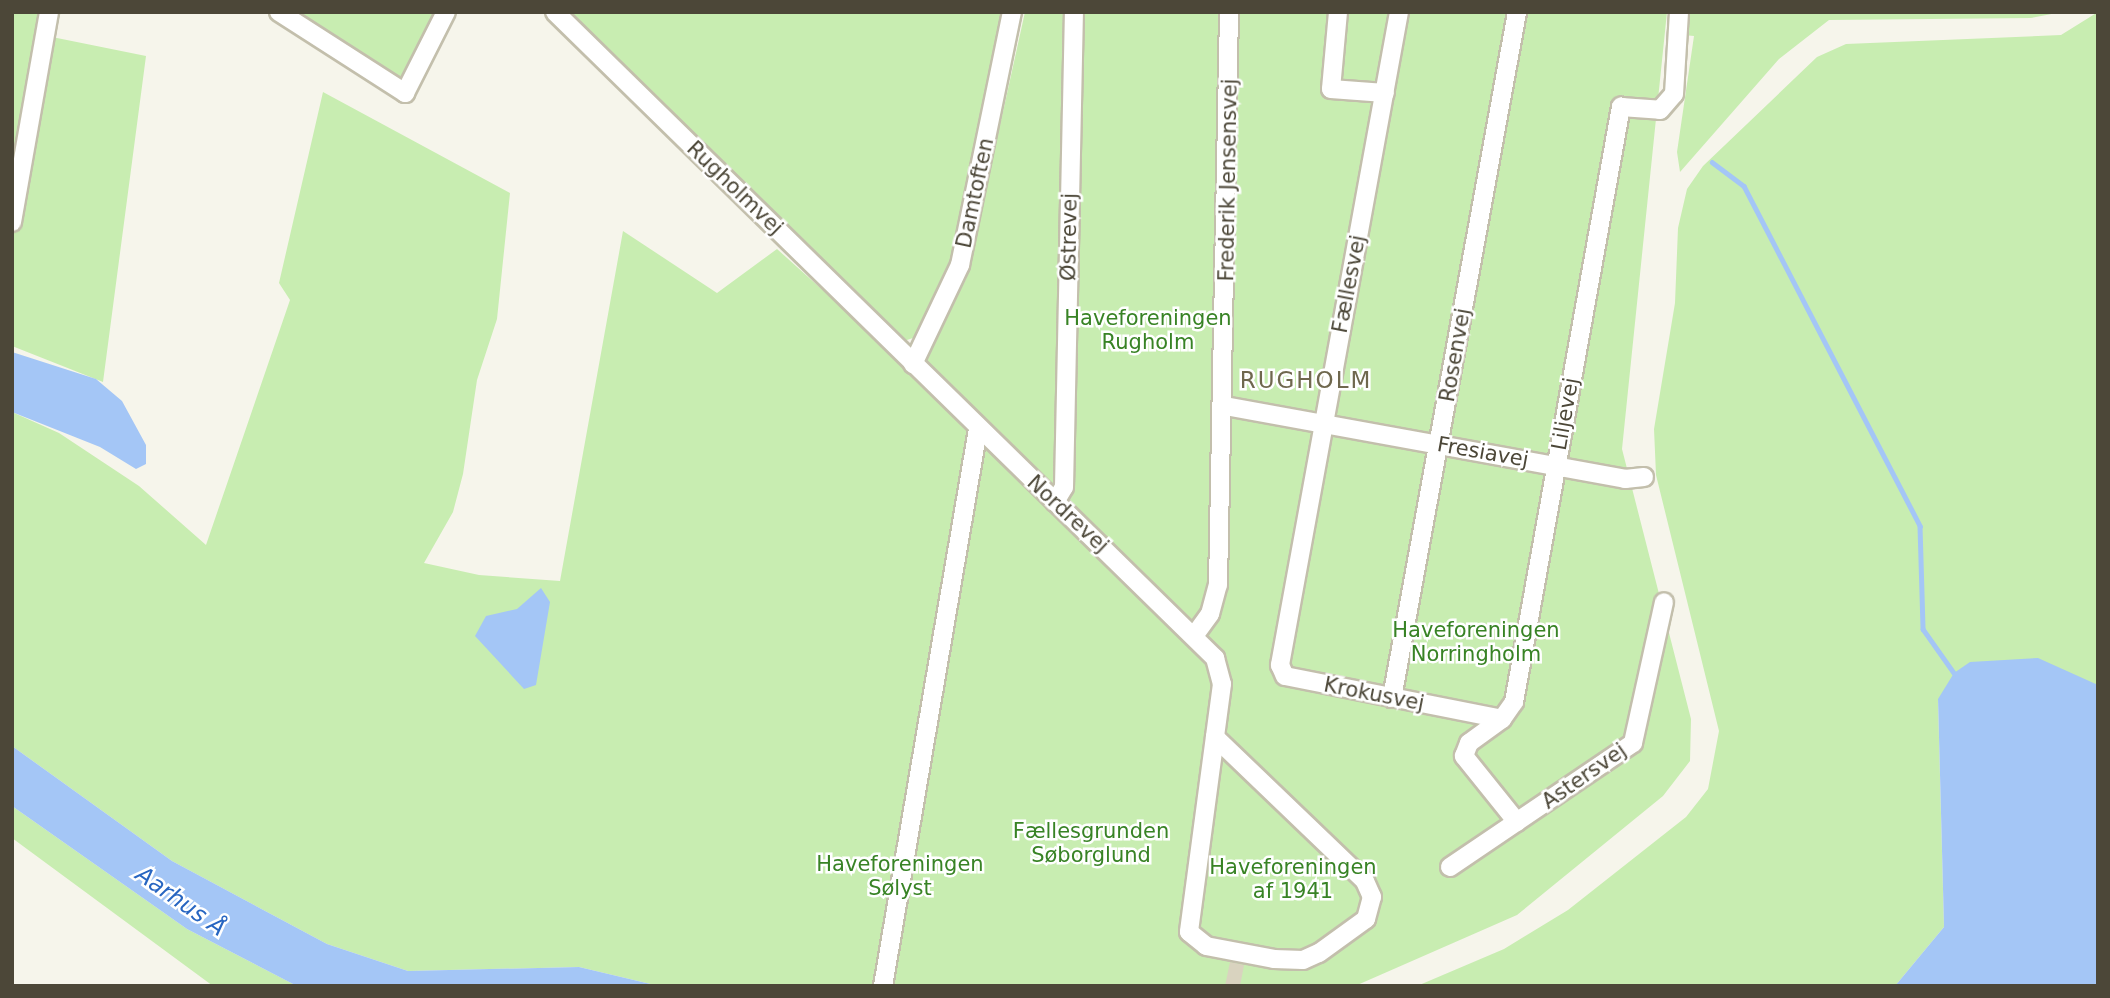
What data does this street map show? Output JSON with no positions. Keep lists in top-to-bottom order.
{
  "streets": {
    "street": [
      "Frederik Jensensvej",
      "Rugholmvej",
      "Damtoften",
      "Østrevej",
      "Fællesvej",
      "Rosenvej",
      "Liljevej",
      "Fresiavej",
      "Nordrevej",
      "Krokusvej",
      "Astersvej"
    ]
  },
  "crossings": [
    ["Frederik Jensensvej", "Fresiavej"],
    ["Frederik Jensensvej", "Nordrevej"],
    ["Rugholmvej", "Damtoften"],
    ["Rugholmvej", "Nordrevej"],
    ["Damtoften", "Nordrevej"],
    ["Østrevej", "Nordrevej"],
    ["Fællesvej", "Fresiavej"],
    ["Fællesvej", "Krokusvej"],
    ["Rosenvej", "Fresiavej"],
    ["Rosenvej", "Krokusvej"],
    ["Liljevej", "Fresiavej"],
    ["Liljevej", "Krokusvej"],
    ["Liljevej", "Astersvej"]
  ],
  "districts": ["RUGHOLM"],
  "water": ["Aarhus Å"],
  "parks": [
    "Haveforeningen Rugholm",
    "Haveforeningen Norringholm",
    "Fællesgrunden Søborglund",
    "Haveforeningen Sølyst",
    "Haveforeningen af 1941"
  ]
}
